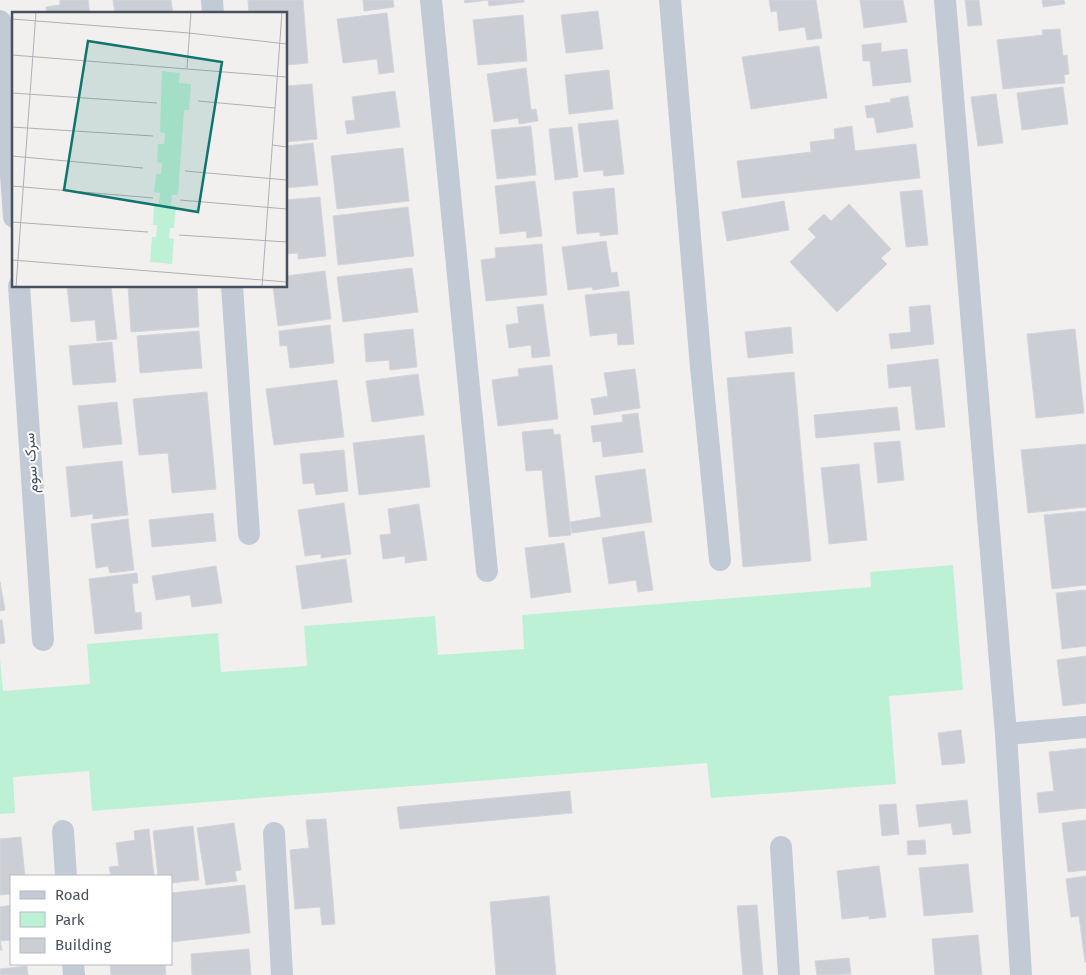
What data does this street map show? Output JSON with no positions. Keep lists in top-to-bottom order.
{
  "streets": {
    "street": ["سرک سوم"]
  },
  "legend": ["Road", "Park", "Building"]
}
